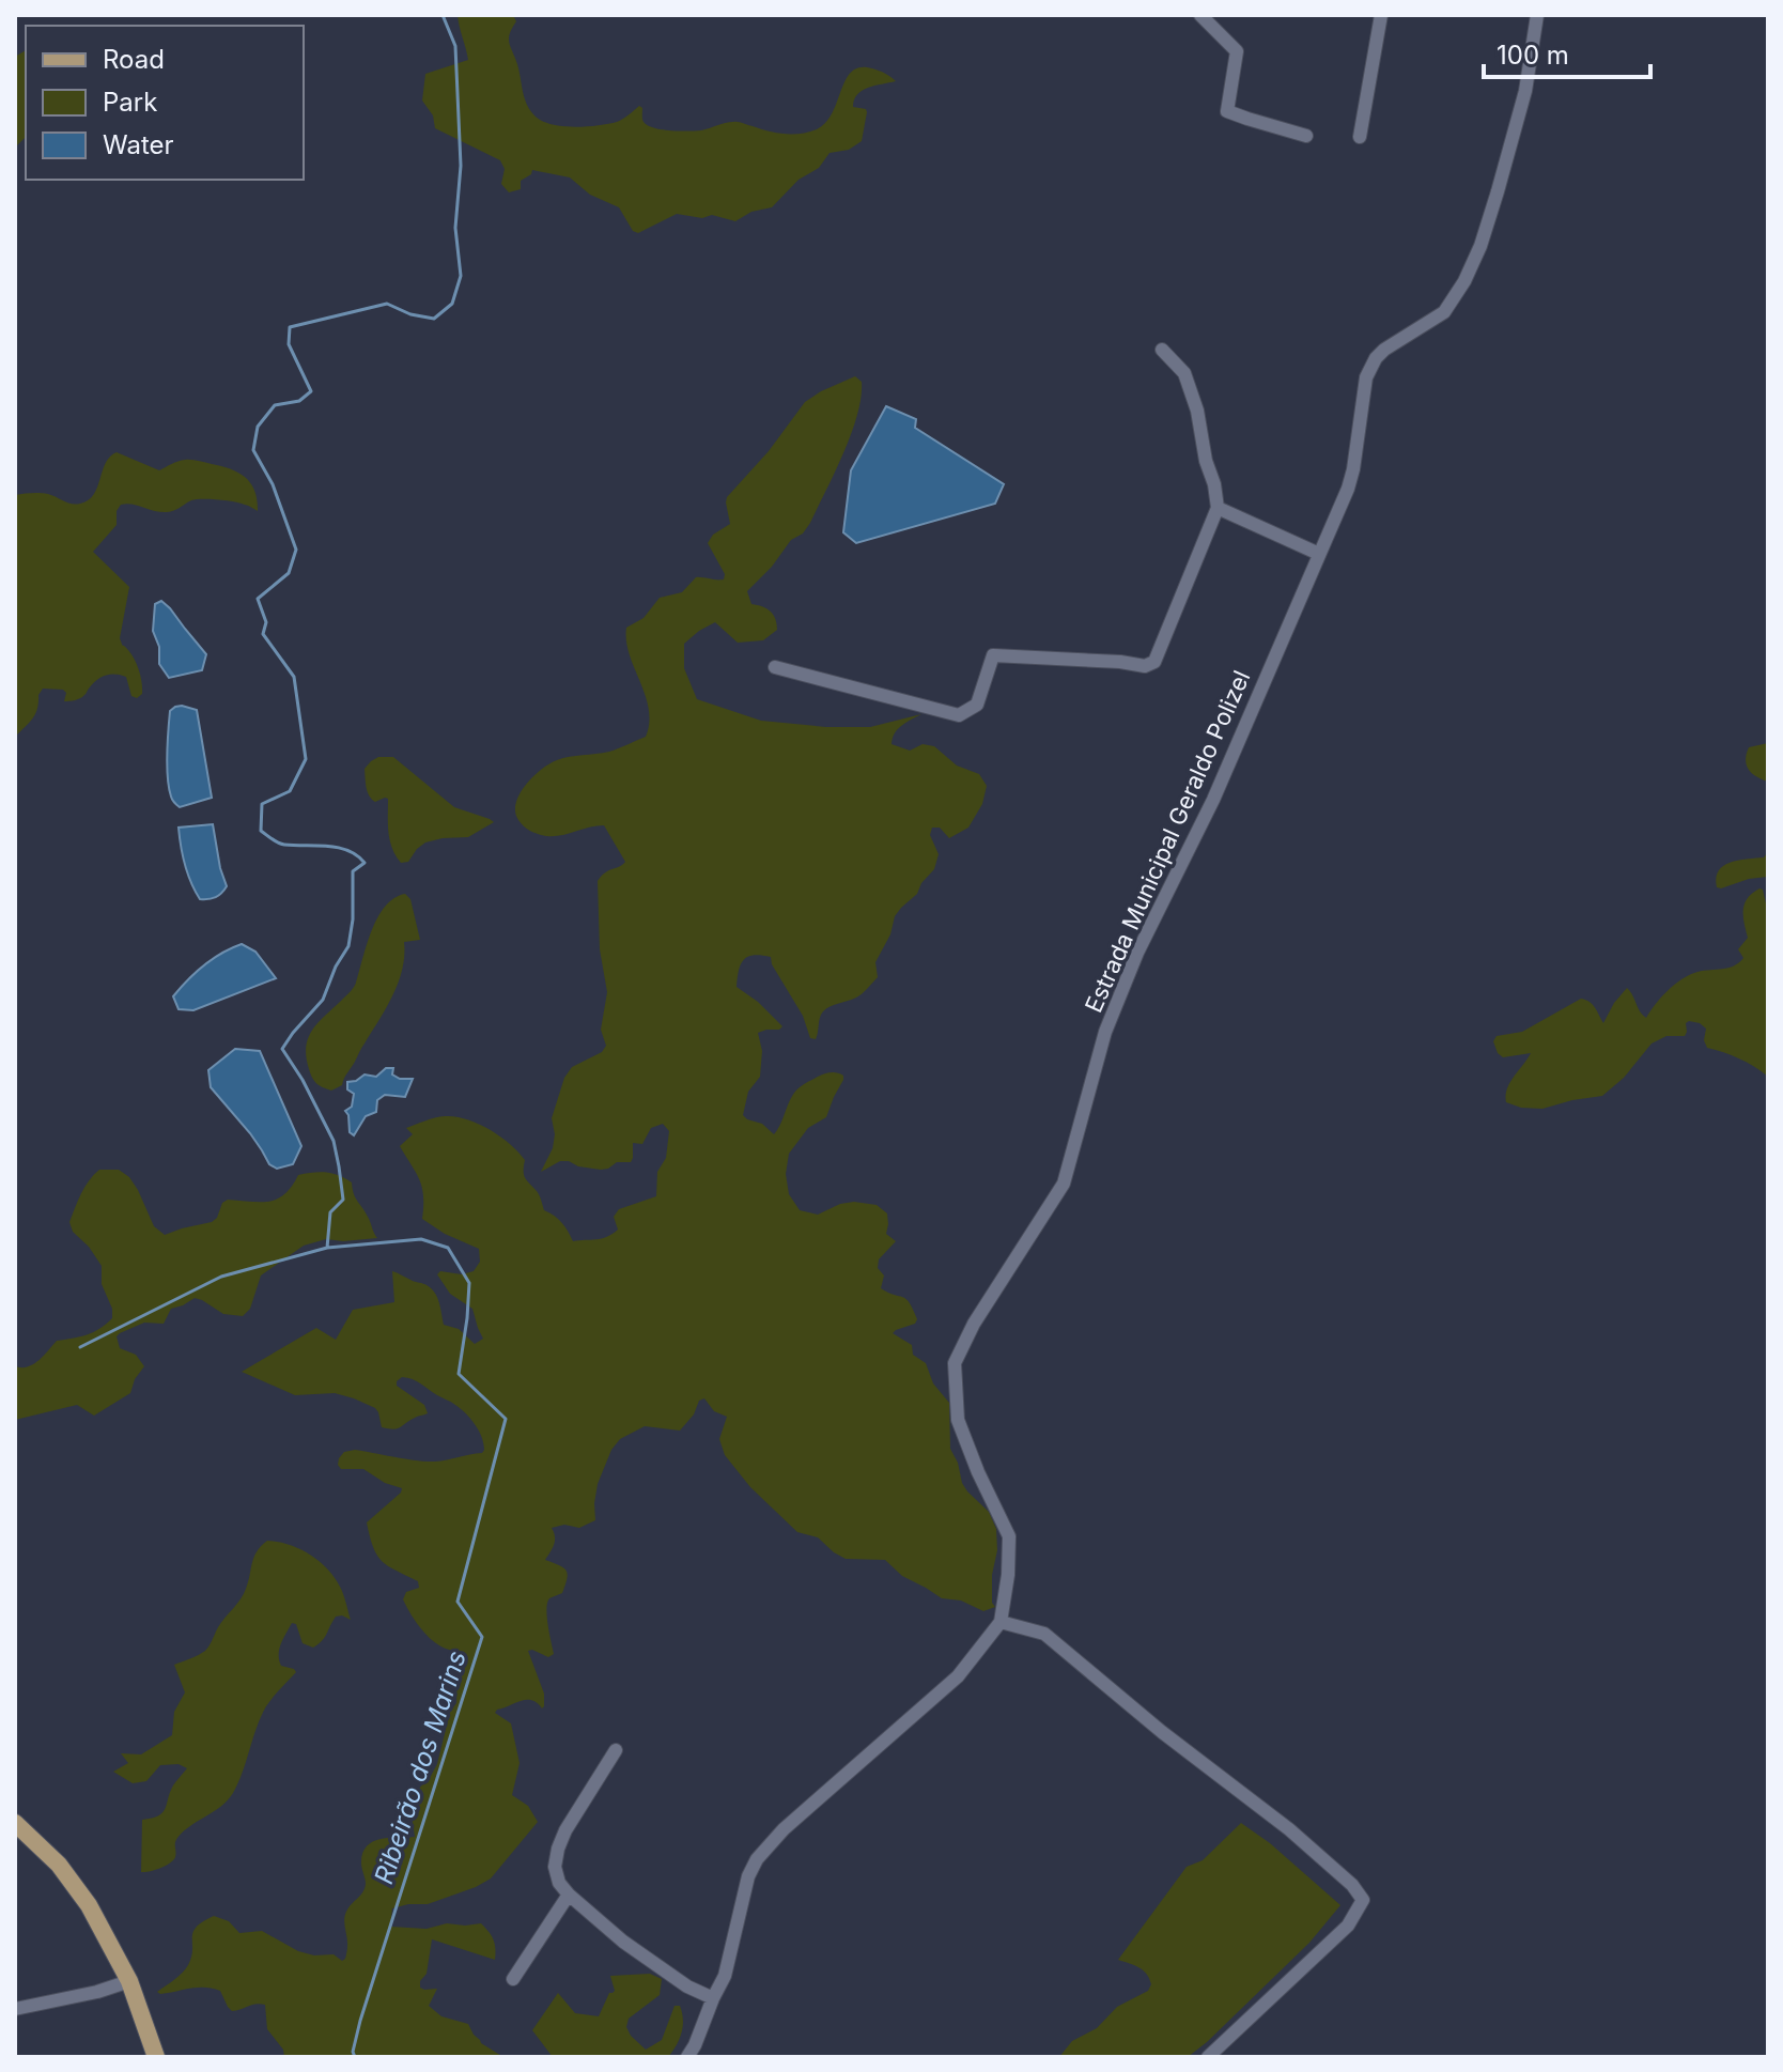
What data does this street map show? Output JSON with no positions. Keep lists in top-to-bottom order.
{
  "streets": {
    "street": ["Estrada Municipal Geraldo Polizel"]
  },
  "water": ["Ribeirão dos Marins"],
  "legend": ["Road", "Park", "Water"],
  "scale_bar": "100 m"
}
